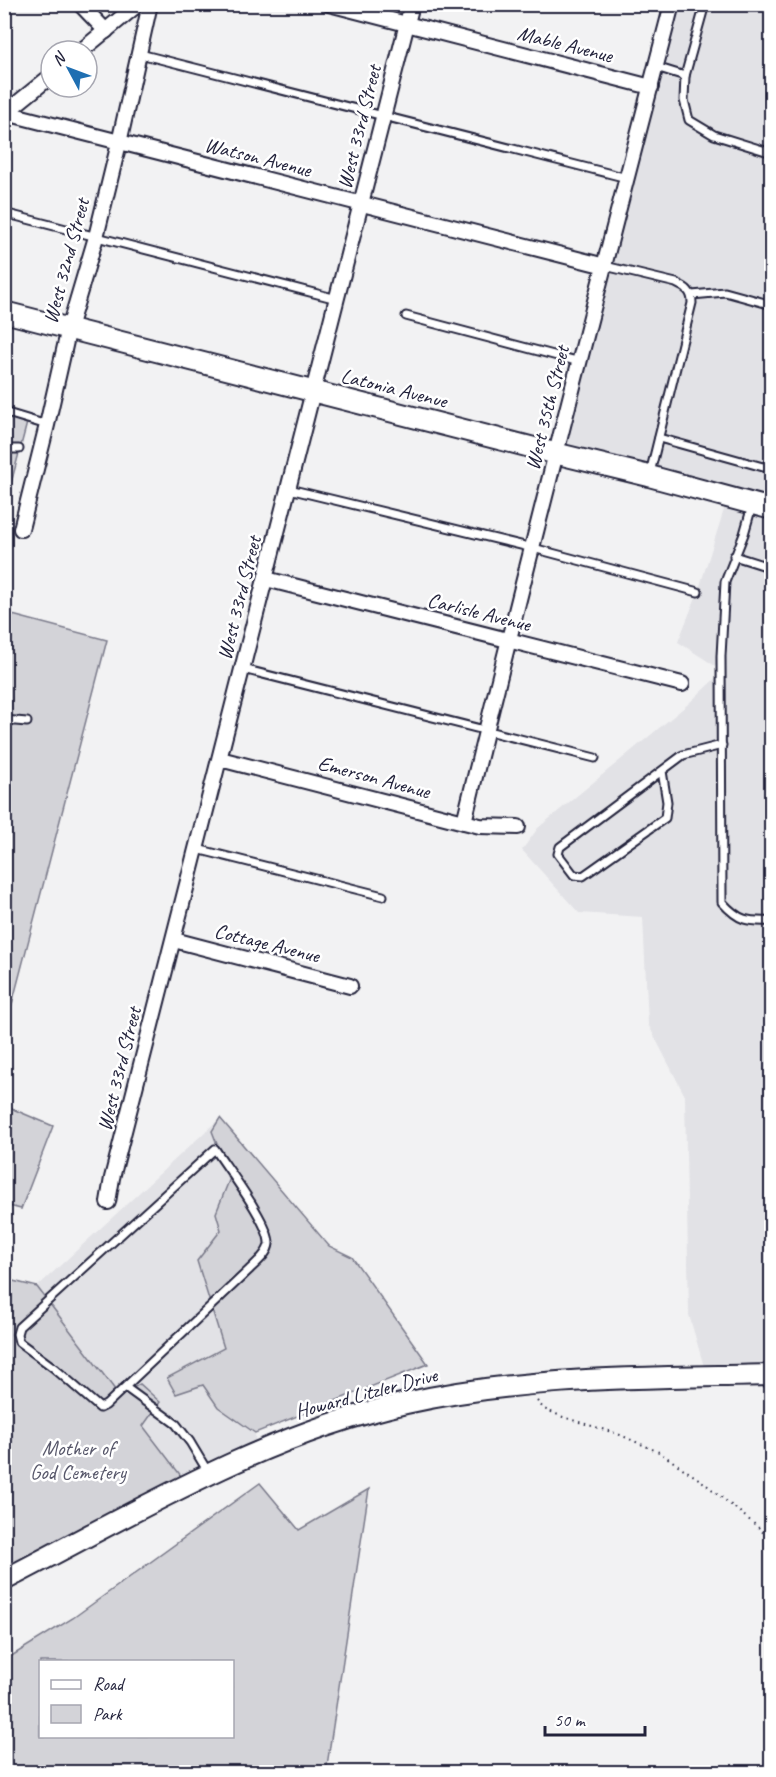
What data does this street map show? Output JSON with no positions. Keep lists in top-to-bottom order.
{
  "streets": {
    "main road": ["Latonia Avenue", "Howard Litzler Drive"],
    "street": [
      "Mable Avenue",
      "West 33rd Street",
      "Watson Avenue",
      "West 32nd Street",
      "West 35th Street",
      "Carlisle Avenue",
      "Emerson Avenue",
      "Cottage Avenue"
    ]
  },
  "crossings": [
    ["Mable Avenue", "West 33rd Street"],
    ["Mable Avenue", "West 35th Street"],
    ["West 33rd Street", "Watson Avenue"],
    ["West 33rd Street", "Latonia Avenue"],
    ["West 33rd Street", "Carlisle Avenue"],
    ["West 33rd Street", "Emerson Avenue"],
    ["West 33rd Street", "Cottage Avenue"],
    ["Watson Avenue", "West 32nd Street"],
    ["Watson Avenue", "West 35th Street"],
    ["West 32nd Street", "Latonia Avenue"],
    ["Latonia Avenue", "West 35th Street"],
    ["West 35th Street", "Carlisle Avenue"],
    ["West 35th Street", "Emerson Avenue"]
  ],
  "parks": ["Mother of God Cemetery"],
  "legend": ["Road", "Park"],
  "scale_bar": "50 m",
  "north": "top left"
}
